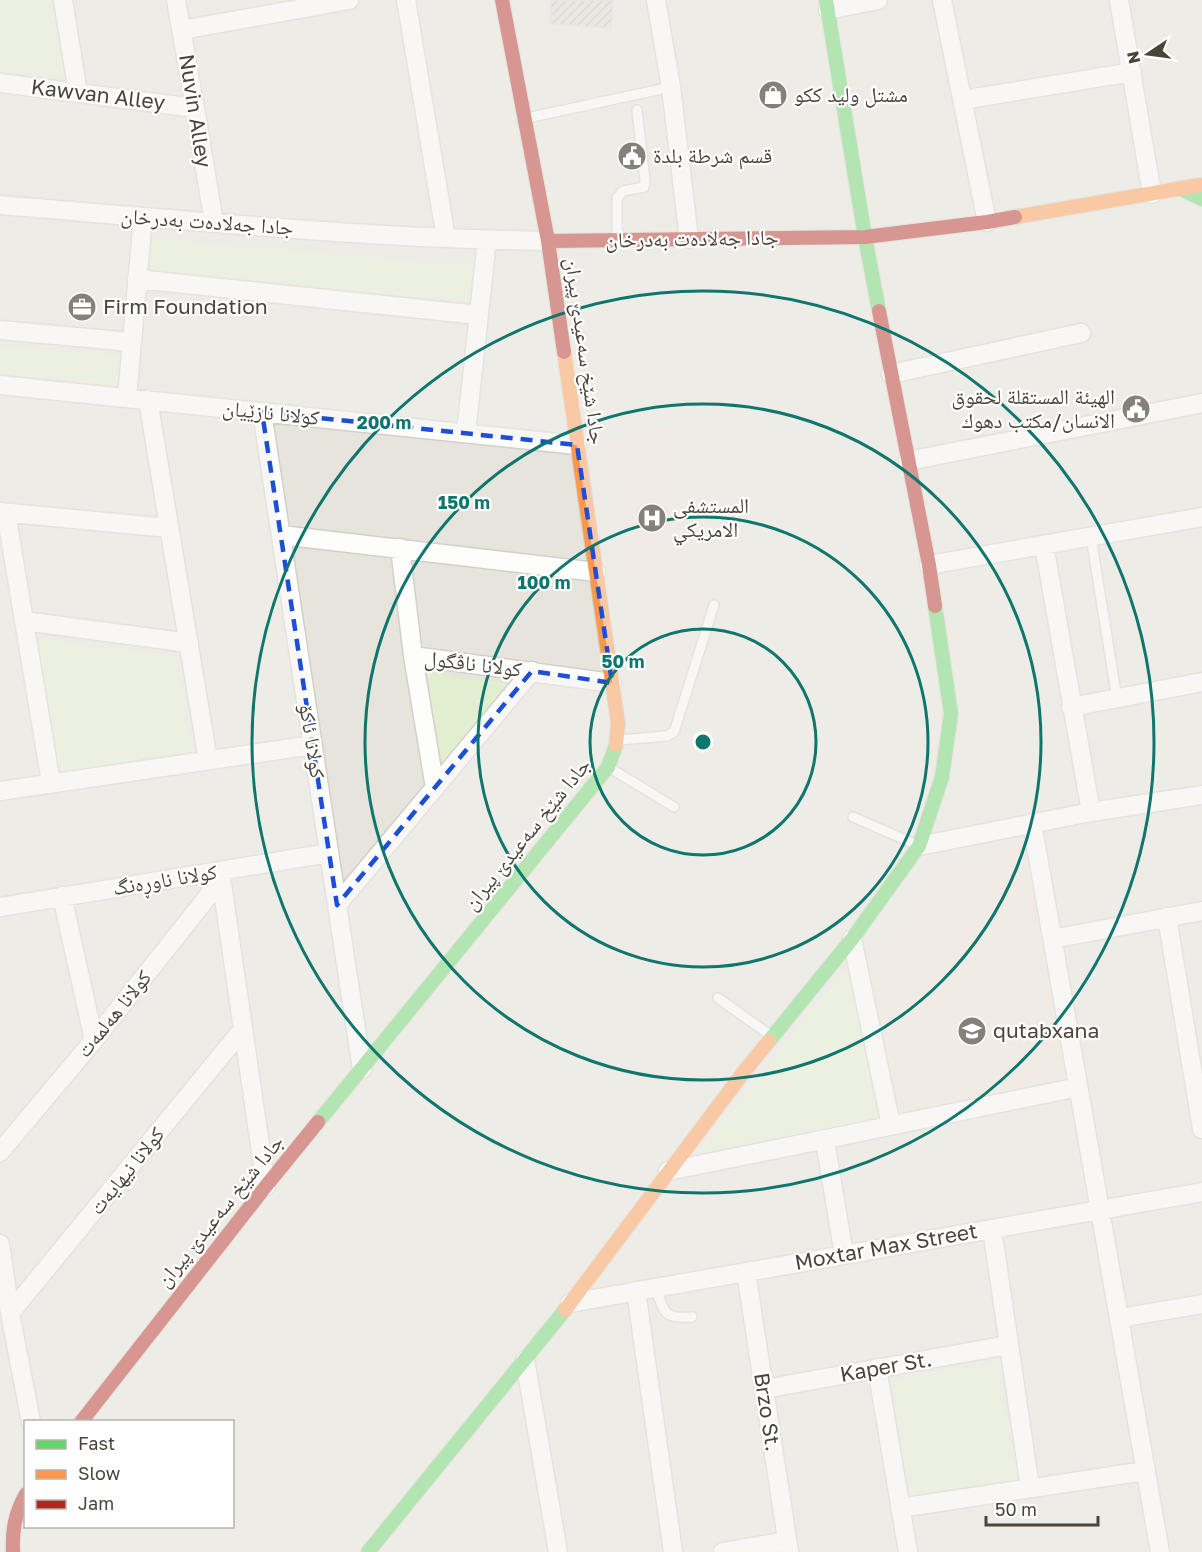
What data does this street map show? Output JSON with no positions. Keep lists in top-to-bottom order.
{
  "streets": {
    "street": [
      "Kawvan Alley",
      "Nuvin Alley",
      "جادا جەلادەت بەدرخان",
      "جادا شێخ سەعیدێ پیران",
      "کولانا نازێیان",
      "کولانا ناڤگول",
      "کولانا ئاکۆ",
      "کولانا ناوڕەنگ",
      "کولانا هەلمەت",
      "کولانا نیهایەت",
      "Moxtar Max Street",
      "Kaper St.",
      "Brzo St."
    ]
  },
  "crossings": [
    ["Kawvan Alley", "Nuvin Alley"],
    ["Nuvin Alley", "جادا جەلادەت بەدرخان"],
    ["جادا جەلادەت بەدرخان", "جادا شێخ سەعیدێ پیران"],
    ["جادا شێخ سەعیدێ پیران", "کولانا نازێیان"],
    ["جادا شێخ سەعیدێ پیران", "کولانا ناڤگول"],
    ["جادا شێخ سەعیدێ پیران", "کولانا ئاکۆ"],
    ["کولانا نازێیان", "کولانا ئاکۆ"],
    ["کولانا ئاکۆ", "کولانا ناوڕەنگ"],
    ["کولانا ناوڕەنگ", "کولانا هەلمەت"],
    ["Moxtar Max Street", "Brzo St."],
    ["Kaper St.", "Brzo St."]
  ],
  "places": {
    "shop": ["مشتل وليد ككو"],
    "public building": ["قسم شرطة بلدة", "الهيئة المستقلة لحقوق الانسان/مكتب دهوك"],
    "office": ["Firm Foundation"],
    "hospital": ["المستشفى الامريكي"],
    "school or university": ["qutabxana"]
  },
  "legend": ["Fast", "Slow", "Jam"],
  "scale_bar": "50 m",
  "north": "left",
  "rings": [
    "200 m",
    "150 m",
    "100 m",
    "50 m"
  ]
}
